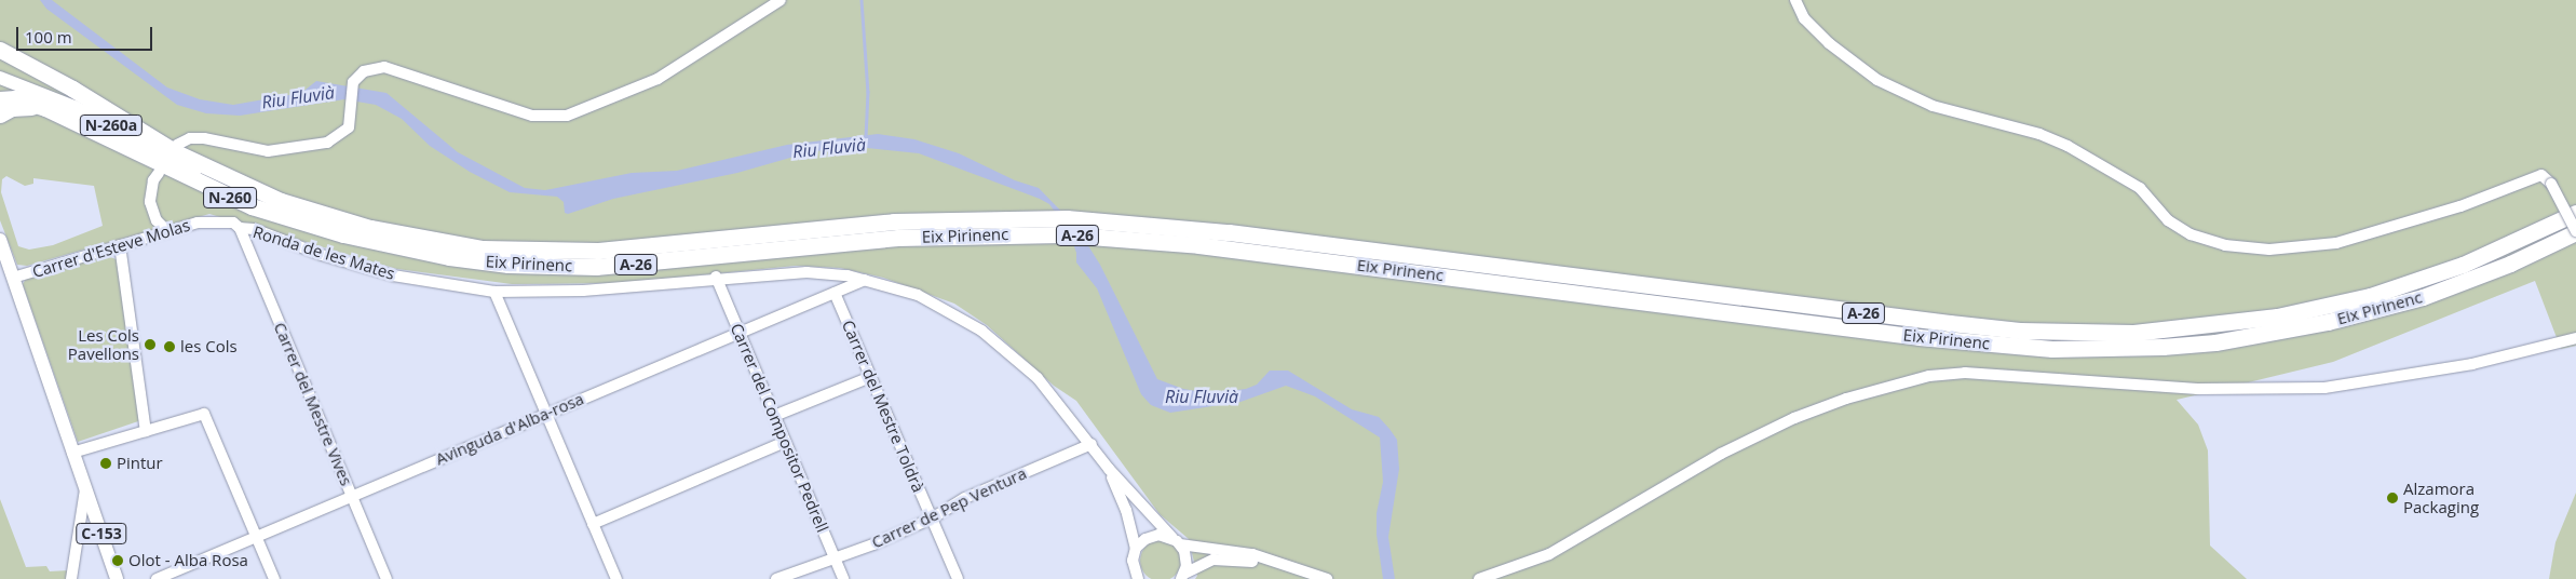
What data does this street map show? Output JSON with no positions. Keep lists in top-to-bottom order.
{
  "streets": {
    "highway": ["N-260", "Eix Pirinenc", "A-26"],
    "main road": ["N-260a", "C-153"],
    "street": [
      "Carrer d'Esteve Molas",
      "Ronda de les Mates",
      "Carrer del Mestre Vives",
      "Carrer del Mestre Toldrà",
      "Carrer del Compositor Pedrell",
      "Avinguda d'Alba-rosa",
      "Carrer de Pep Ventura"
    ]
  },
  "crossings": [
    ["N-260", "Eix Pirinenc"],
    ["Carrer d'Esteve Molas", "Ronda de les Mates"],
    ["Carrer d'Esteve Molas", "Carrer del Mestre Vives"],
    ["Carrer d'Esteve Molas", "C-153"],
    ["Ronda de les Mates", "Carrer del Mestre Vives"],
    ["Ronda de les Mates", "Carrer del Compositor Pedrell"],
    ["Ronda de les Mates", "Avinguda d'Alba-rosa"],
    ["Ronda de les Mates", "Carrer de Pep Ventura"],
    ["Carrer del Mestre Vives", "Avinguda d'Alba-rosa"],
    ["Carrer del Mestre Toldrà", "Avinguda d'Alba-rosa"],
    ["Carrer del Mestre Toldrà", "Carrer de Pep Ventura"],
    ["Carrer del Compositor Pedrell", "Avinguda d'Alba-rosa"],
    ["Carrer del Compositor Pedrell", "Carrer de Pep Ventura"]
  ],
  "water": ["Riu Fluvià"],
  "places": [
    "Les Cols Pavellons",
    "les Cols",
    "Pintur",
    "Alzamora Packaging",
    "Olot - Alba Rosa"
  ],
  "scale_bar": "100 m"
}
